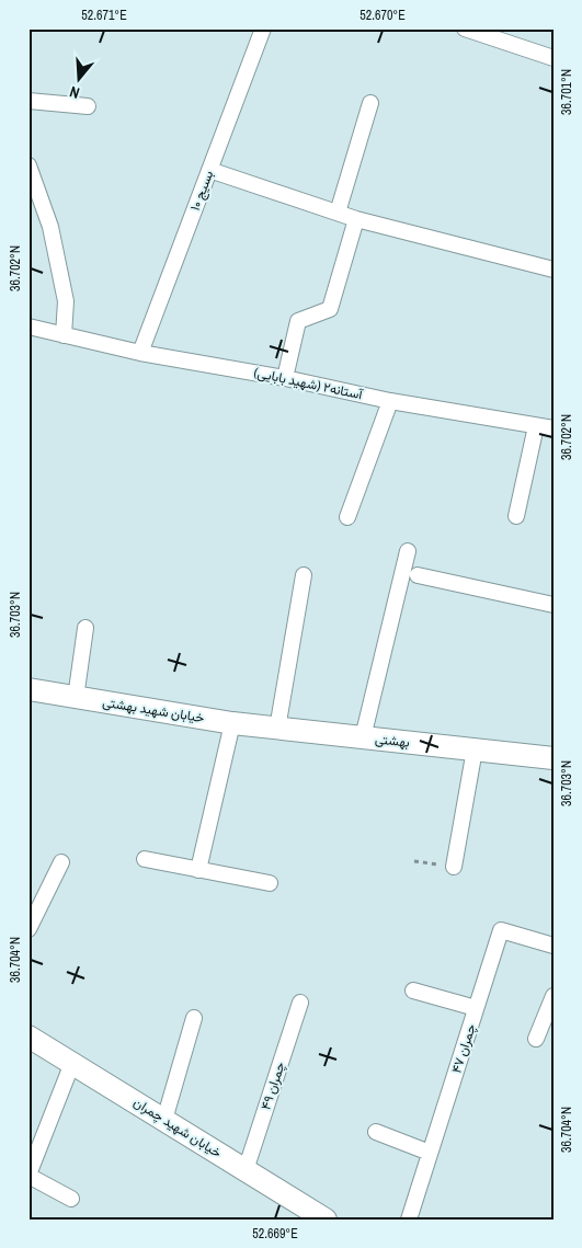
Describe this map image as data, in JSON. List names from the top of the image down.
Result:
{
  "streets": {
    "main road": ["خیابان شهید بهشتی", "بهشتی", "خیابان شهید چمران"],
    "street": [
      "بسیج ۱۰",
      "آستانه۲ (شهید بابایی)",
      "چمران ۴۷",
      "چمران ۴۹"
    ]
  },
  "crossings": [
    ["بسیج ۱۰", "آستانه۲ (شهید بابایی)"],
    ["خیابان شهید بهشتی", "بهشتی"],
    ["چمران ۴۹", "خیابان شهید چمران"]
  ],
  "north": "bottom",
  "coordinates": [
    "52.671°E",
    "52.670°E",
    "36.701°N",
    "36.702°N",
    "36.703°N",
    "36.704°N",
    "52.669°E"
  ]
}
